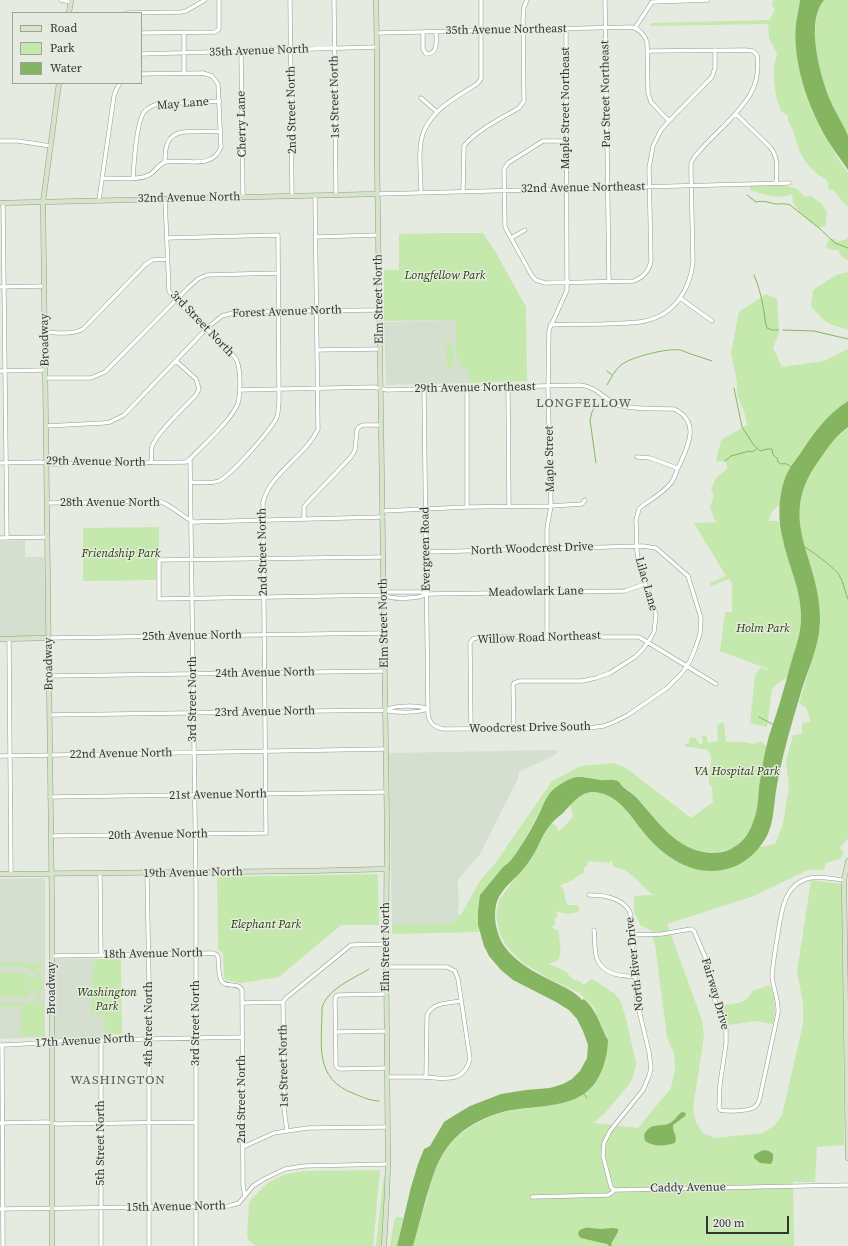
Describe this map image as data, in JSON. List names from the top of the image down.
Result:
{
  "streets": {
    "street": [
      "35th Avenue Northeast",
      "35th Avenue North",
      "Par Street Northeast",
      "1st Street North",
      "May Lane",
      "Maple Street Northeast",
      "2nd Street North",
      "Cherry Lane",
      "32nd Avenue Northeast",
      "32nd Avenue North",
      "Elm Street North",
      "Forest Avenue North",
      "3rd Street North",
      "Broadway",
      "29th Avenue Northeast",
      "Maple Street",
      "29th Avenue North",
      "28th Avenue North",
      "Evergreen Road",
      "North Woodcrest Drive",
      "Lilac Lane",
      "Meadowlark Lane",
      "25th Avenue North",
      "Willow Road Northeast",
      "24th Avenue North",
      "23rd Avenue North",
      "Woodcrest Drive South",
      "22nd Avenue North",
      "21st Avenue North",
      "20th Avenue North",
      "19th Avenue North",
      "18th Avenue North",
      "North River Drive",
      "Fairway Drive",
      "4th Street North",
      "17th Avenue North",
      "5th Street North",
      "Caddy Avenue",
      "15th Avenue North"
    ]
  },
  "crossings": [
    ["35th Avenue Northeast", "Par Street Northeast"],
    ["35th Avenue Northeast", "Maple Street Northeast"],
    ["35th Avenue Northeast", "Elm Street North"],
    ["35th Avenue North", "1st Street North"],
    ["35th Avenue North", "2nd Street North"],
    ["35th Avenue North", "Cherry Lane"],
    ["35th Avenue North", "Elm Street North"],
    ["Par Street Northeast", "32nd Avenue Northeast"],
    ["1st Street North", "32nd Avenue North"],
    ["Maple Street Northeast", "32nd Avenue Northeast"],
    ["Maple Street Northeast", "Maple Street"],
    ["2nd Street North", "32nd Avenue North"],
    ["2nd Street North", "Forest Avenue North"],
    ["2nd Street North", "Meadowlark Lane"],
    ["2nd Street North", "25th Avenue North"],
    ["2nd Street North", "24th Avenue North"],
    ["2nd Street North", "23rd Avenue North"],
    ["2nd Street North", "22nd Avenue North"],
    ["2nd Street North", "21st Avenue North"],
    ["2nd Street North", "20th Avenue North"],
    ["2nd Street North", "18th Avenue North"],
    ["2nd Street North", "17th Avenue North"],
    ["2nd Street North", "15th Avenue North"],
    ["Cherry Lane", "32nd Avenue North"],
    ["32nd Avenue Northeast", "32nd Avenue North"],
    ["32nd Avenue Northeast", "Elm Street North"],
    ["32nd Avenue North", "Elm Street North"],
    ["32nd Avenue North", "3rd Street North"],
    ["32nd Avenue North", "Broadway"],
    ["Elm Street North", "Forest Avenue North"],
    ["Elm Street North", "29th Avenue Northeast"],
    ["Elm Street North", "Meadowlark Lane"],
    ["Elm Street North", "25th Avenue North"],
    ["Elm Street North", "24th Avenue North"],
    ["Elm Street North", "23rd Avenue North"],
    ["Elm Street North", "22nd Avenue North"],
    ["Elm Street North", "21st Avenue North"],
    ["Elm Street North", "19th Avenue North"],
    ["Elm Street North", "15th Avenue North"],
    ["Forest Avenue North", "3rd Street North"],
    ["Forest Avenue North", "Broadway"],
    ["3rd Street North", "29th Avenue North"],
    ["3rd Street North", "28th Avenue North"],
    ["3rd Street North", "Meadowlark Lane"],
    ["3rd Street North", "25th Avenue North"],
    ["3rd Street North", "24th Avenue North"],
    ["3rd Street North", "23rd Avenue North"],
    ["3rd Street North", "22nd Avenue North"],
    ["3rd Street North", "21st Avenue North"],
    ["3rd Street North", "20th Avenue North"],
    ["3rd Street North", "19th Avenue North"],
    ["3rd Street North", "18th Avenue North"],
    ["3rd Street North", "17th Avenue North"],
    ["3rd Street North", "15th Avenue North"],
    ["Broadway", "29th Avenue North"],
    ["Broadway", "28th Avenue North"],
    ["Broadway", "25th Avenue North"],
    ["Broadway", "24th Avenue North"],
    ["Broadway", "23rd Avenue North"],
    ["Broadway", "22nd Avenue North"],
    ["Broadway", "21st Avenue North"],
    ["Broadway", "20th Avenue North"],
    ["Broadway", "19th Avenue North"],
    ["Broadway", "18th Avenue North"],
    ["Broadway", "17th Avenue North"],
    ["Broadway", "15th Avenue North"],
    ["29th Avenue Northeast", "Maple Street"],
    ["29th Avenue Northeast", "Evergreen Road"],
    ["29th Avenue Northeast", "Lilac Lane"],
    ["Maple Street", "North Woodcrest Drive"],
    ["Maple Street", "Meadowlark Lane"],
    ["Evergreen Road", "North Woodcrest Drive"],
    ["Evergreen Road", "Meadowlark Lane"],
    ["Evergreen Road", "Woodcrest Drive South"],
    ["North Woodcrest Drive", "Lilac Lane"],
    ["North Woodcrest Drive", "Willow Road Northeast"],
    ["North Woodcrest Drive", "Woodcrest Drive South"],
    ["Lilac Lane", "Meadowlark Lane"],
    ["Lilac Lane", "Willow Road Northeast"],
    ["Lilac Lane", "Woodcrest Drive South"],
    ["Willow Road Northeast", "Woodcrest Drive South"],
    ["19th Avenue North", "4th Street North"],
    ["18th Avenue North", "4th Street North"],
    ["North River Drive", "Fairway Drive"],
    ["North River Drive", "Caddy Avenue"],
    ["4th Street North", "17th Avenue North"],
    ["4th Street North", "15th Avenue North"],
    ["17th Avenue North", "5th Street North"],
    ["5th Street North", "15th Avenue North"]
  ],
  "districts": ["LONGFELLOW", "WASHINGTON"],
  "parks": [
    "Longfellow Park",
    "Friendship Park",
    "Holm Park",
    "VA Hospital Park",
    "Elephant Park",
    "Washington Park"
  ],
  "legend": ["Road", "Park", "Water"],
  "scale_bar": "200 m"
}
